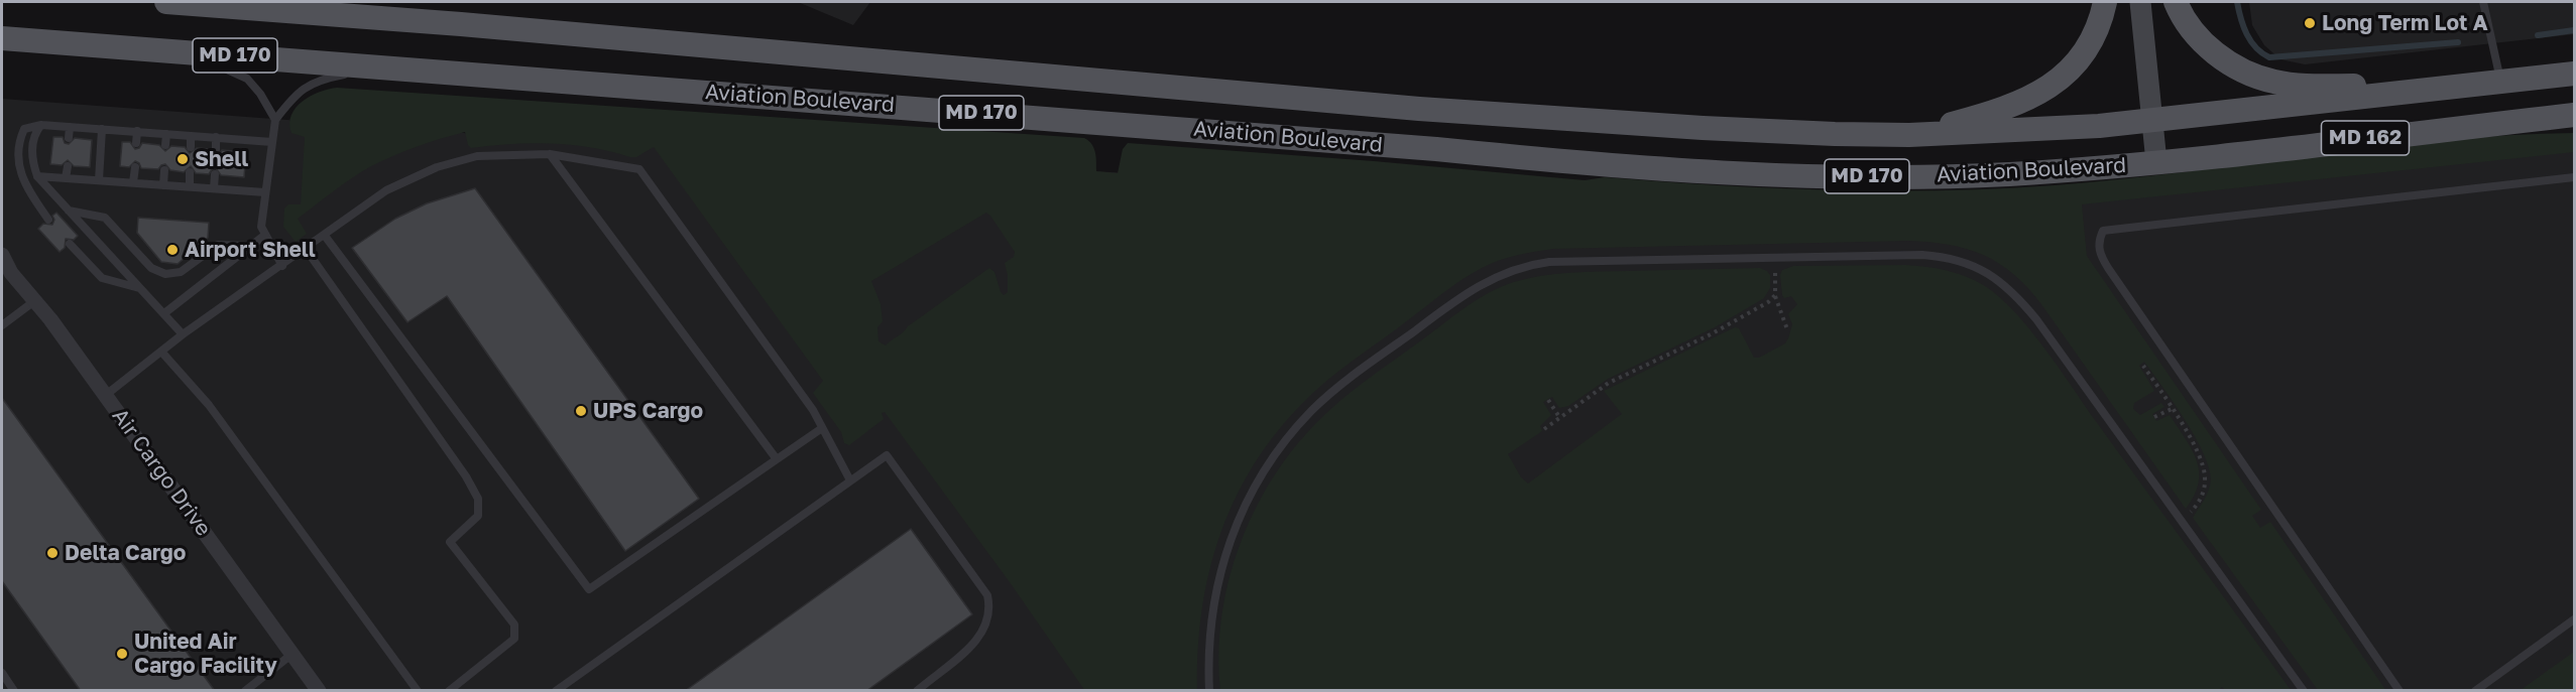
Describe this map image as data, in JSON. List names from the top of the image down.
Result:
{
  "streets": {
    "main road": ["MD 170", "Aviation Boulevard", "MD 162"],
    "street": ["Air Cargo Drive"]
  },
  "crossings": [
    ["MD 170", "Aviation Boulevard"]
  ],
  "places": [
    "Long Term Lot A",
    "Shell",
    "Airport Shell",
    "UPS Cargo",
    "Delta Cargo",
    "United Air Cargo Facility"
  ]
}
